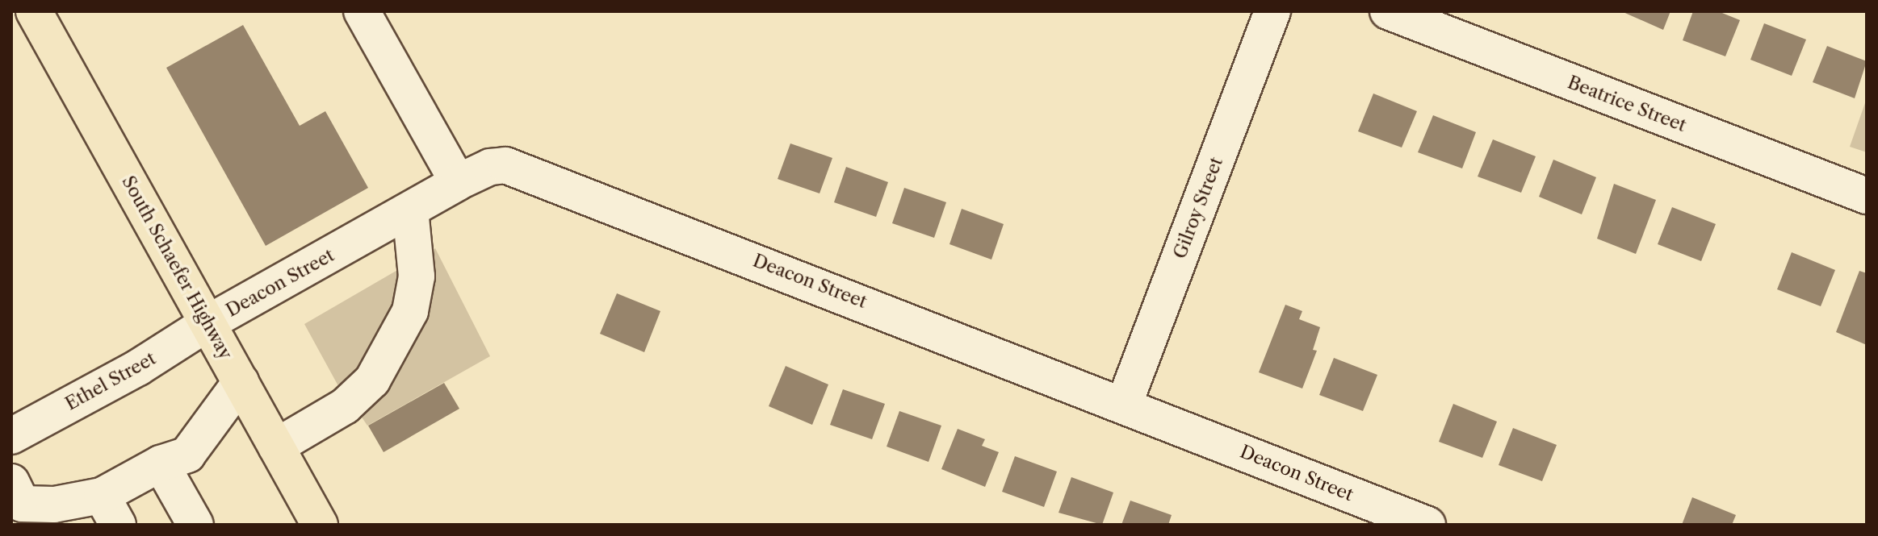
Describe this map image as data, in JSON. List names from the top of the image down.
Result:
{
  "streets": {
    "main road": ["South Schaefer Highway"],
    "street": [
      "Beatrice Street",
      "Gilroy Street",
      "Deacon Street",
      "Ethel Street"
    ]
  },
  "crossings": [
    ["Gilroy Street", "Deacon Street"],
    ["South Schaefer Highway", "Deacon Street"],
    ["South Schaefer Highway", "Ethel Street"],
    ["Deacon Street", "Ethel Street"]
  ]
}
